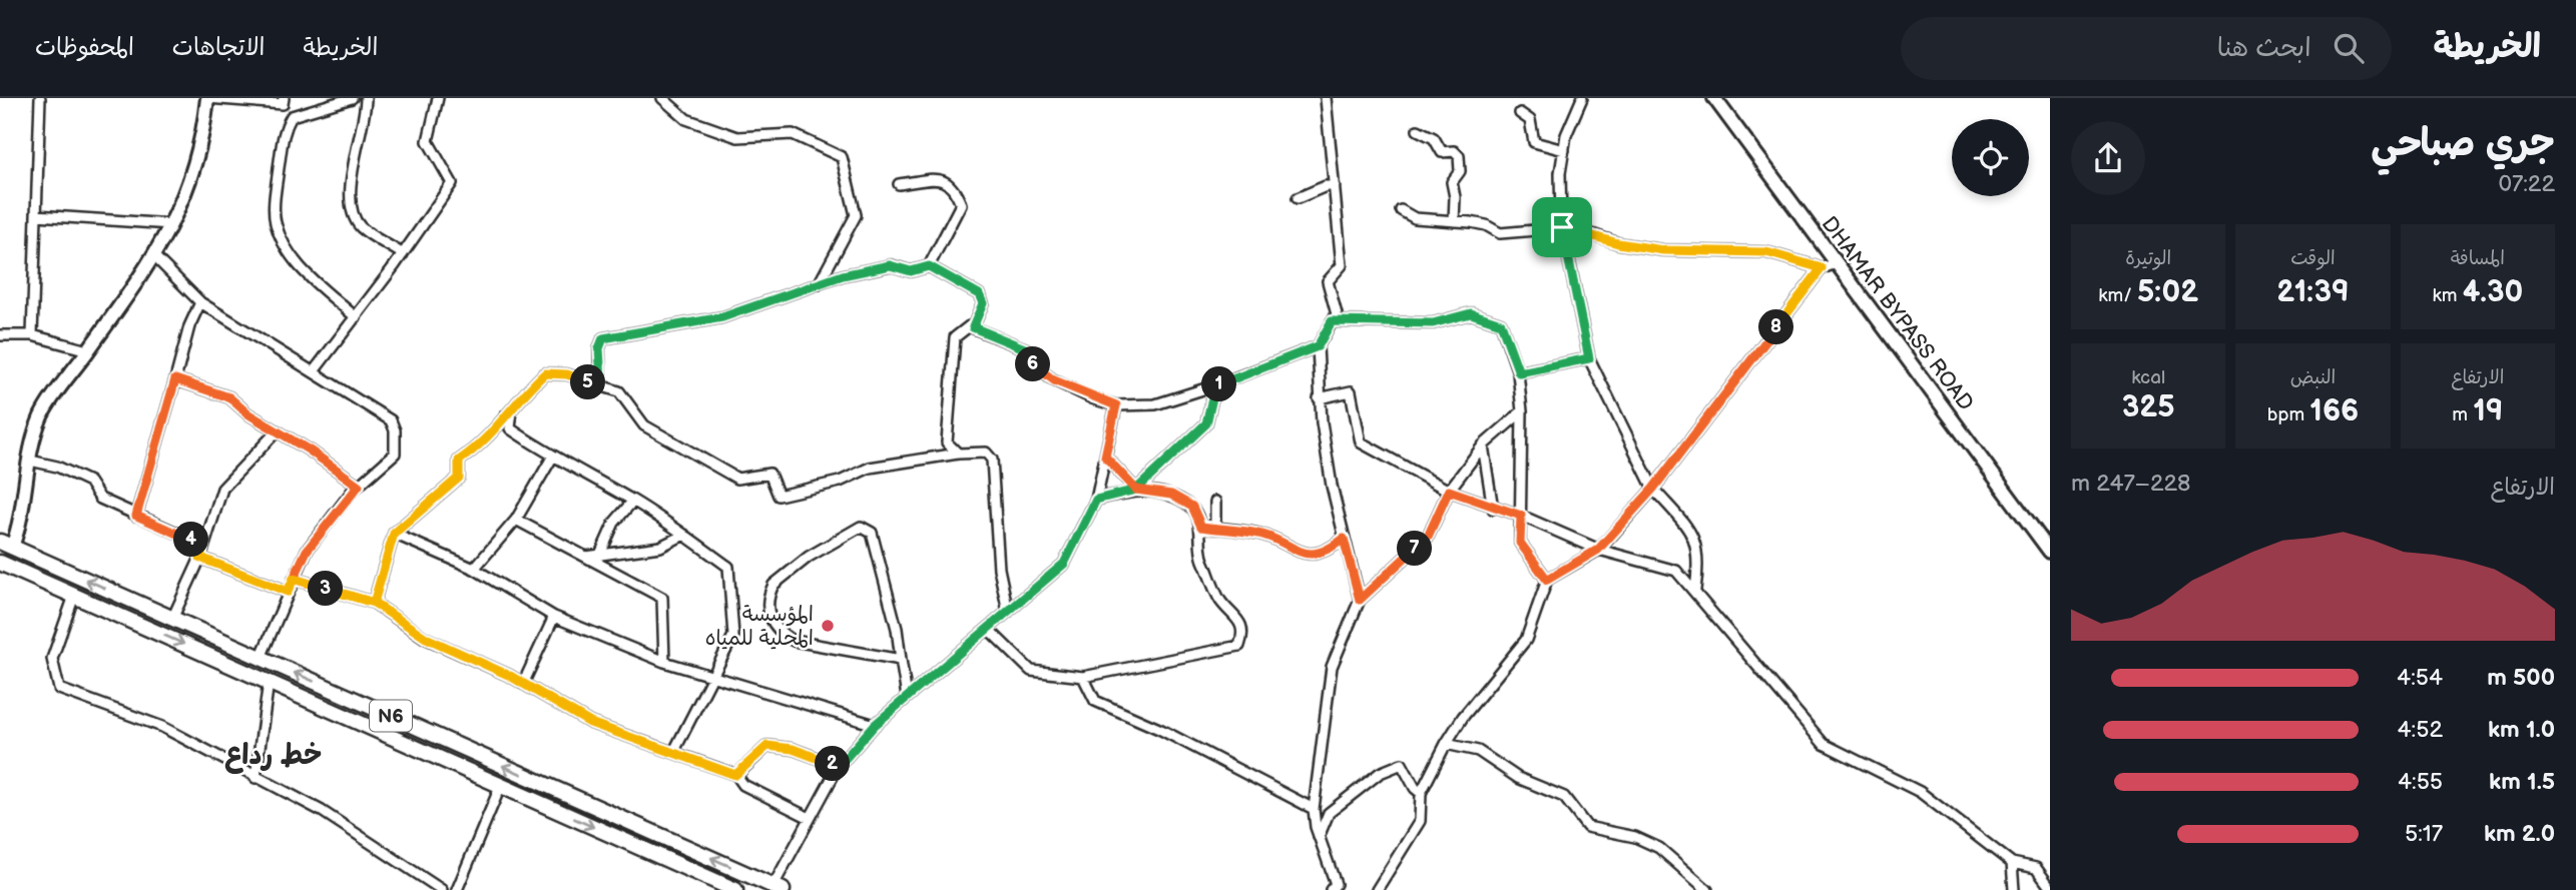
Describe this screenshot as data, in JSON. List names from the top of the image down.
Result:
{
  "streets": {
    "main road": ["DHAMAR BYPASS ROAD", "N6"]
  },
  "districts": ["خط رداع"],
  "places": ["المؤسسة المحلية للمياه"],
  "page": {
    "header": "الخريطة",
    "search": "ابحث هنا",
    "nav": ["الخريطة", "الاتجاهات", "المحفوظات"],
    "heading": ["جري صباحي", "07:22"],
    "stats": [
      ["المسافة", "4.30 km"],
      ["الوقت", "21:39"],
      ["الوتيرة", "5:02 /km"],
      ["الارتفاع", "19 m"],
      ["النبض", "166 bpm"],
      ["kcal", "325"]
    ],
    "pins": [
      "8",
      "6",
      "5",
      "1",
      "4",
      "7",
      "3",
      "2"
    ],
    "chart": ["الارتفاع", "228–247 m"],
    "list": [
      {
        "name": "500 m",
        "note": "4:54"
      },
      {
        "name": "1.0 km",
        "note": "4:52"
      },
      {
        "name": "1.5 km",
        "note": "4:55"
      },
      {
        "name": "2.0 km",
        "note": "5:17"
      }
    ]
  }
}
